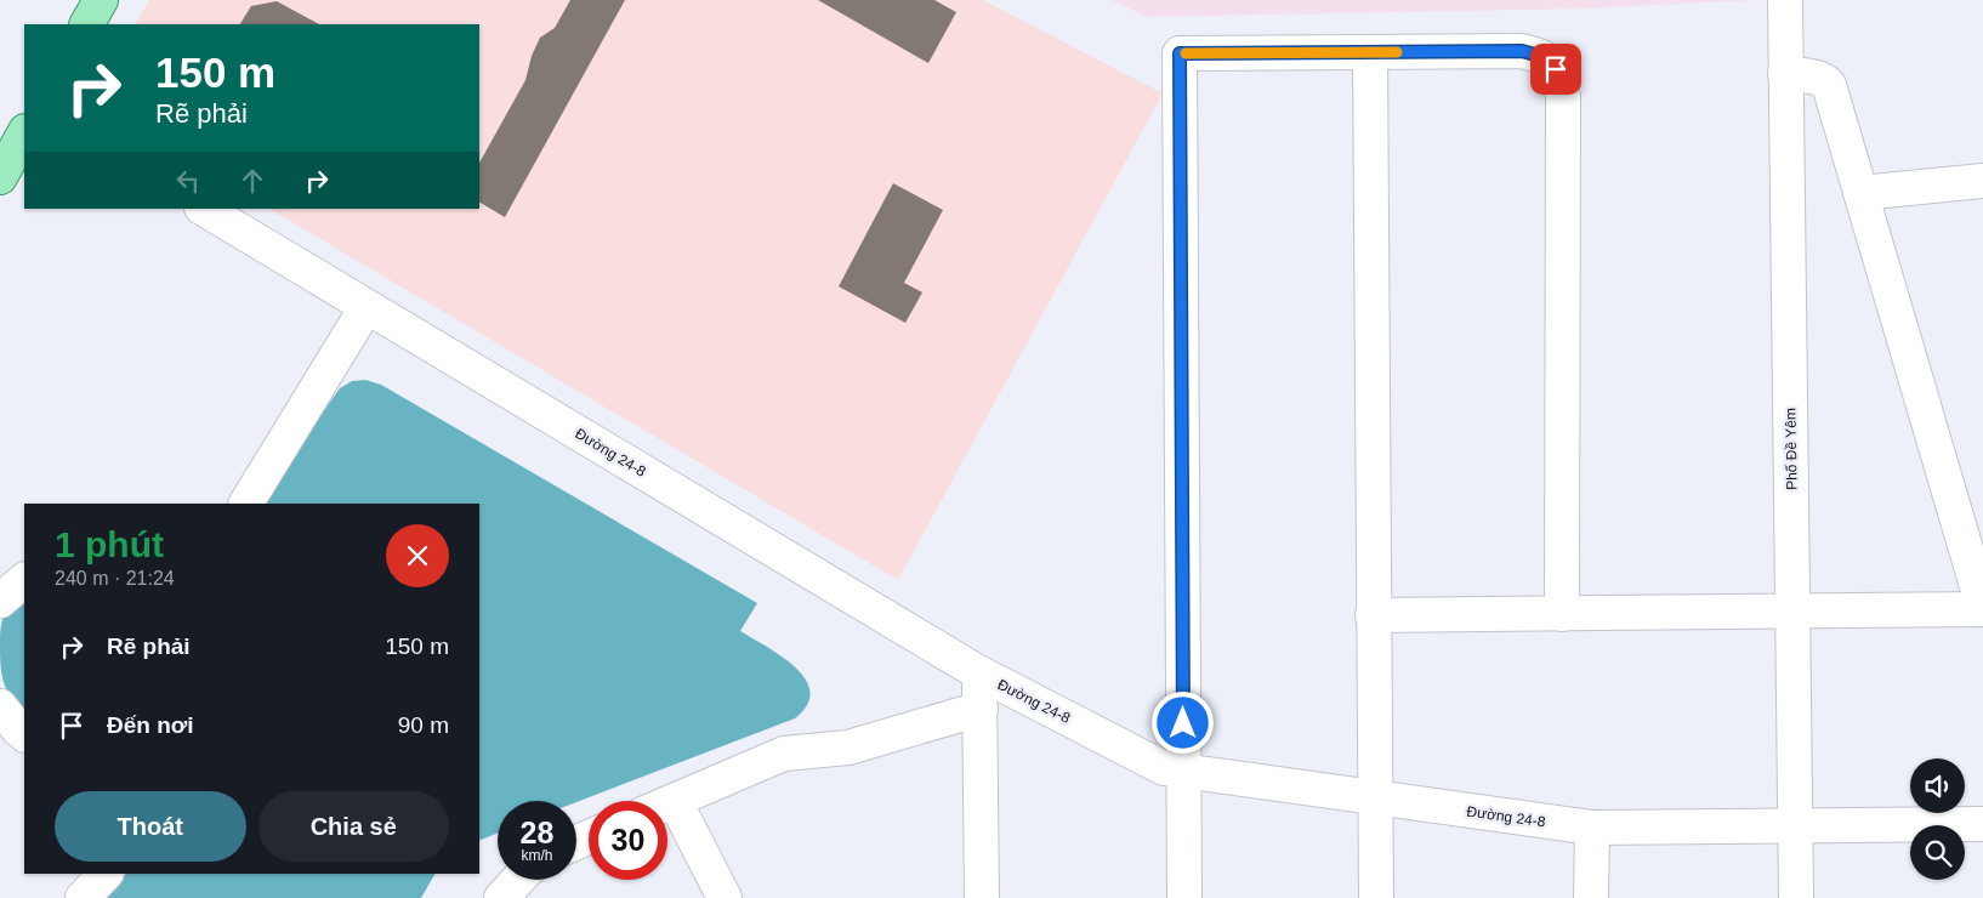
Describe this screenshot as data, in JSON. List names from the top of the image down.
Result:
{
  "streets": {
    "street": ["Phố Đề Yêm", "Đường 24-8"]
  },
  "crossings": [
    ["Phố Đề Yêm", "Đường 24-8"]
  ],
  "page": {
    "turn": ["150 m", "Rẽ phải"],
    "heading": ["1 phút", "240 m · 21:24"],
    "list": [
      {
        "name": "Rẽ phải",
        "value": "150 m"
      },
      {
        "name": "Đến nơi",
        "value": "90 m"
      }
    ],
    "buttons": ["Thoát", "Chia sẻ"],
    "speed": "28 km/h",
    "limit": "30"
  }
}
